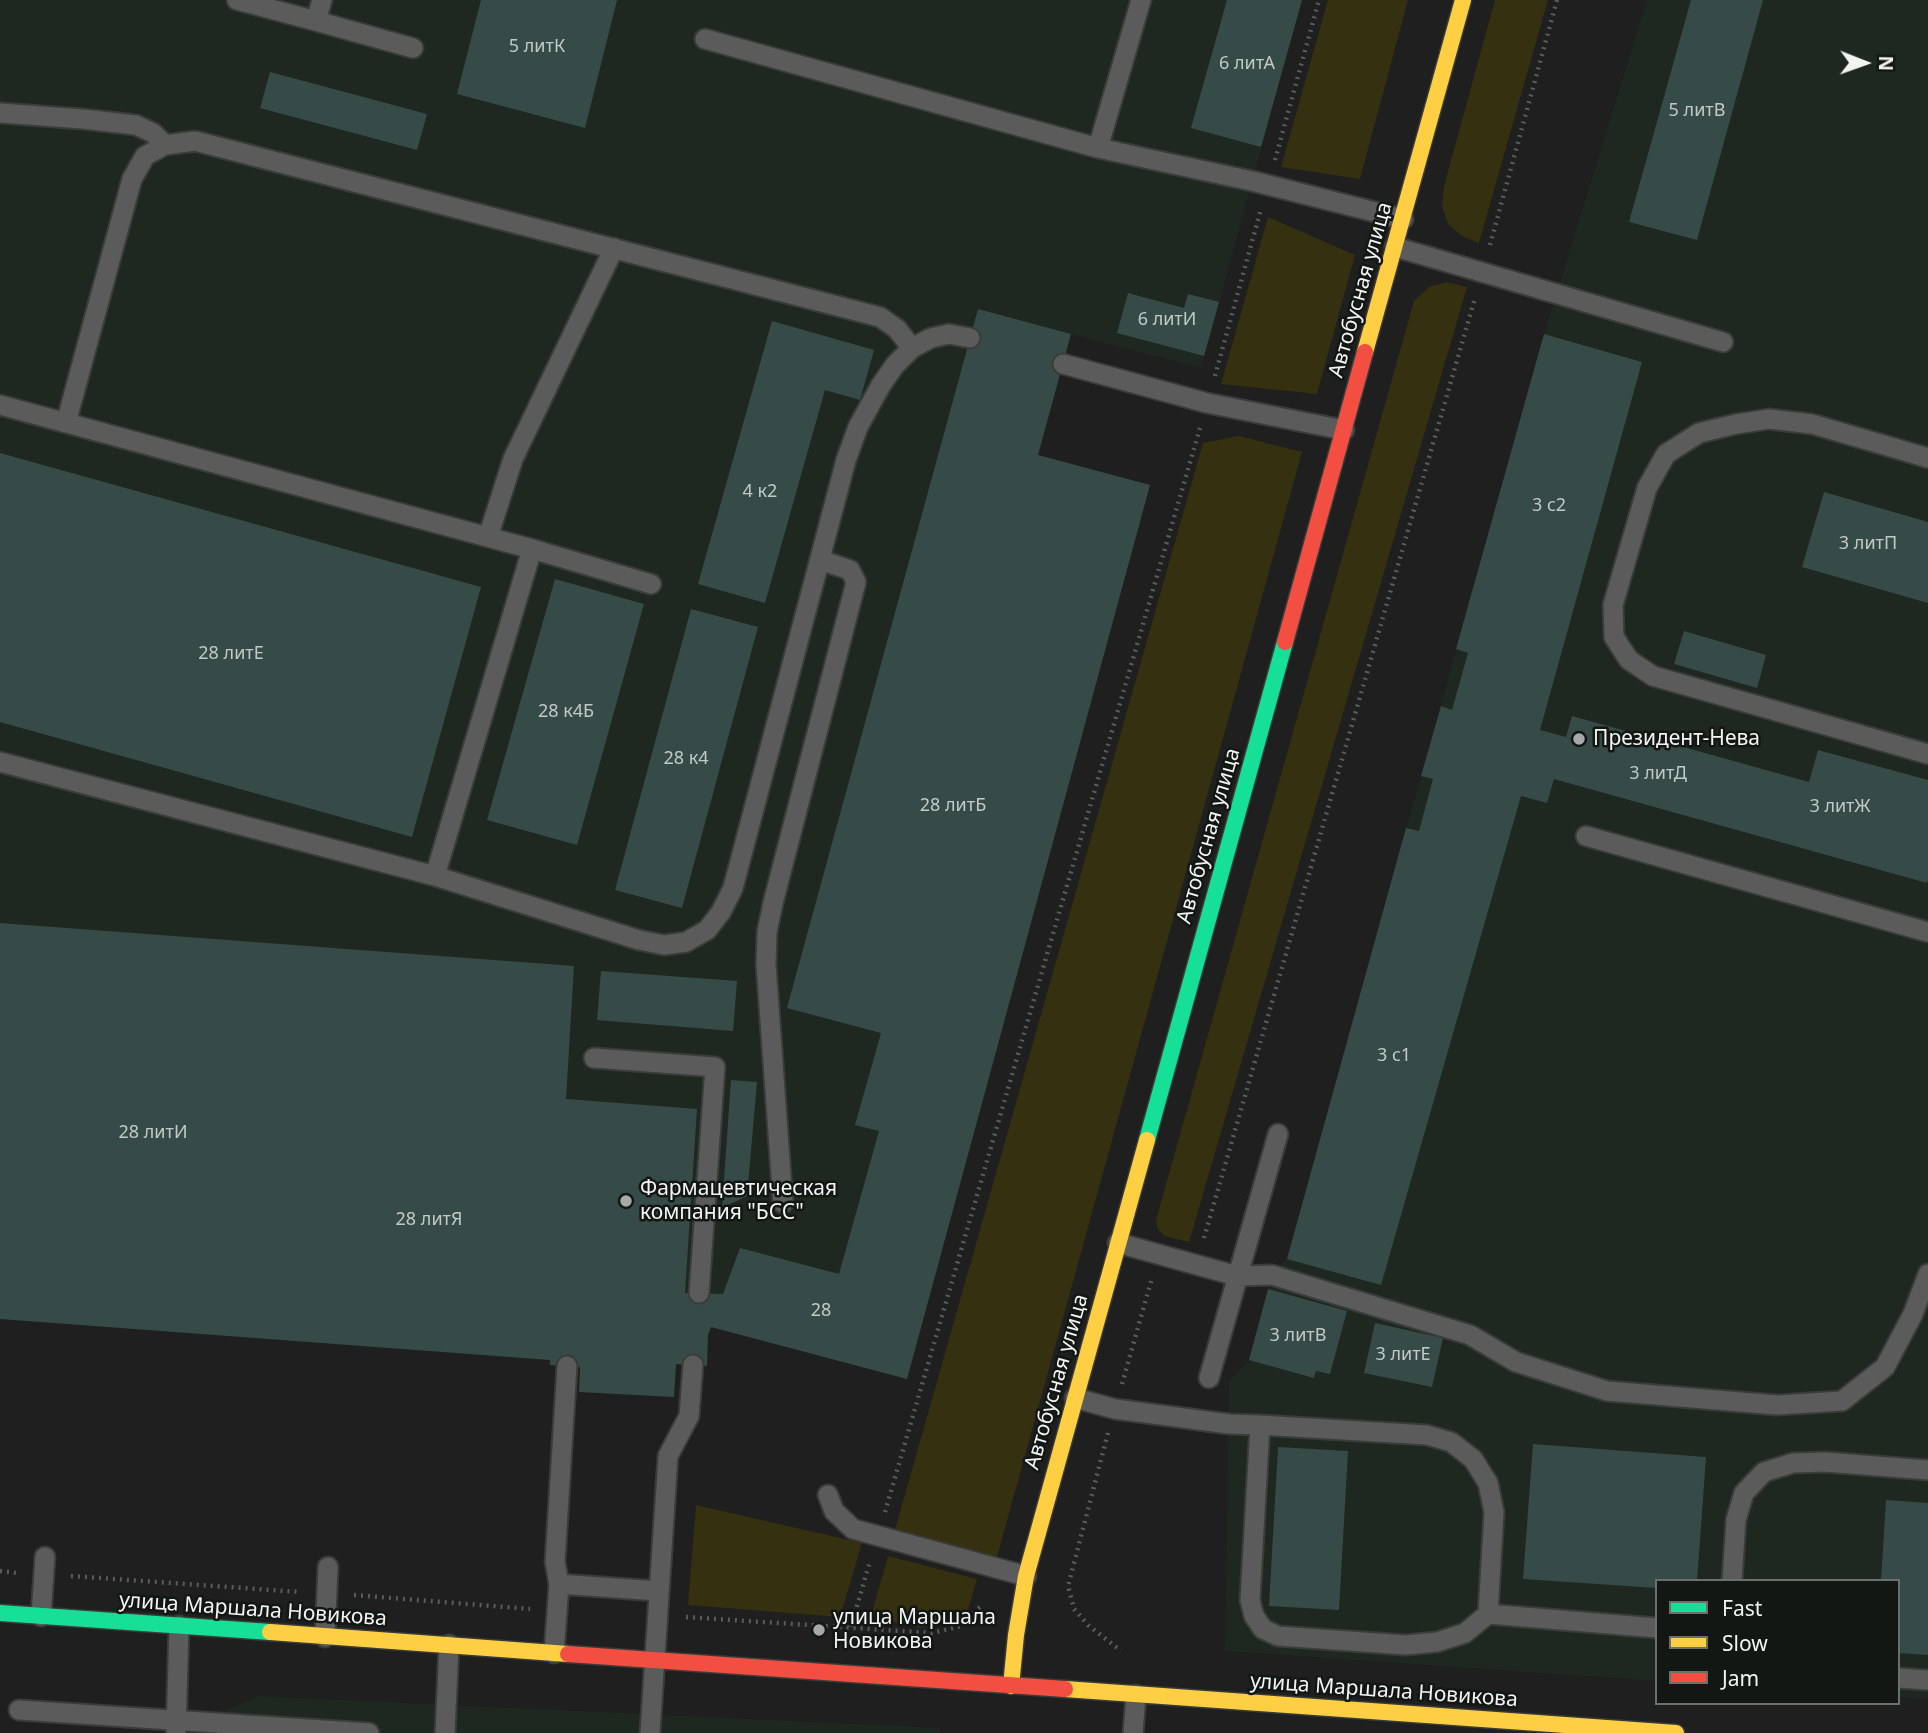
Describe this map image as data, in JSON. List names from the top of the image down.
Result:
{
  "streets": {
    "street": ["Автобусная улица", "улица Маршала Новикова"]
  },
  "crossings": [
    ["Автобусная улица", "улица Маршала Новикова"]
  ],
  "places": ["Президент-Нева", "Фармацевтическая компания \"БСС\"", "улица Маршала Новикова"],
  "house_numbers": [
    "5 литК",
    "6 литА",
    "5 литВ",
    "6 литИ",
    "4 к2",
    "3 с2",
    "3 литП",
    "28 литЕ",
    "28 к4Б",
    "28 к4",
    "3 литД",
    "28 литБ",
    "3 литЖ",
    "3 с1",
    "28 литИ",
    "28 литЯ",
    "28",
    "3 литВ",
    "3 литЕ"
  ],
  "legend": ["Fast", "Slow", "Jam"],
  "north": "right"
}
